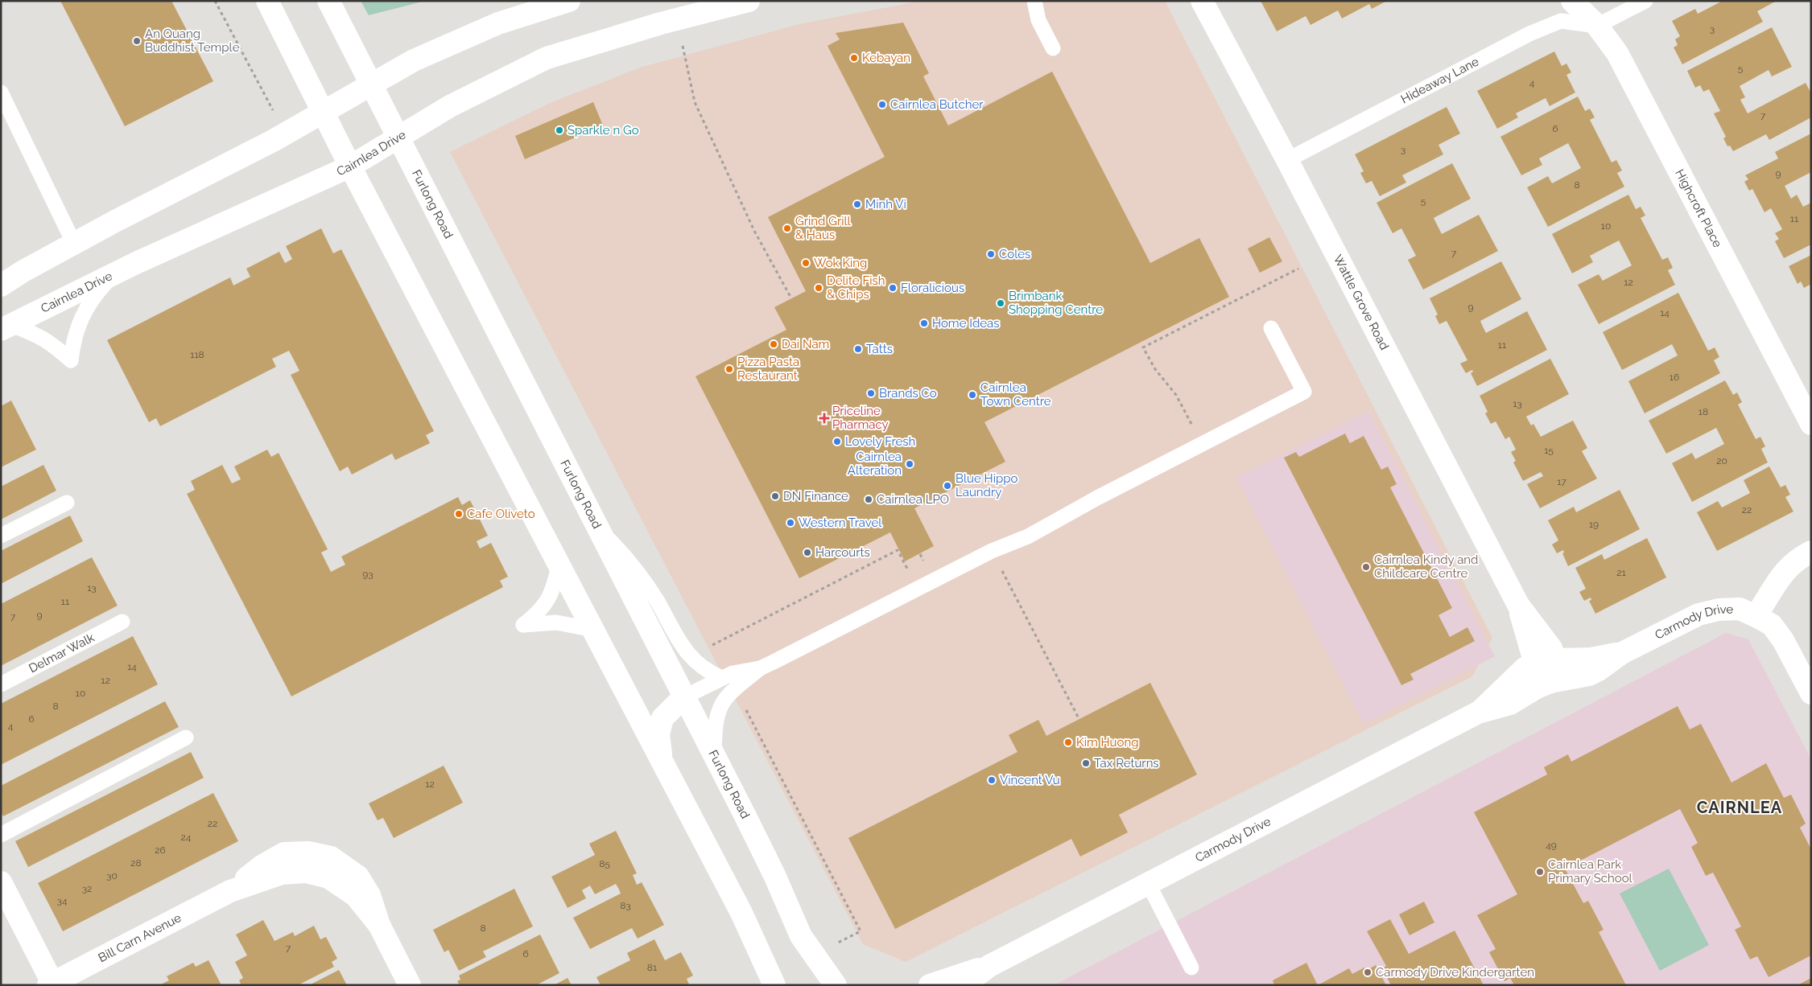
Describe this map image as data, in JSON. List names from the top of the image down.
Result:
{
  "streets": {
    "street": [
      "Cairnlea Drive",
      "Furlong Road",
      "Highcroft Place",
      "Wattle Grove Road",
      "Carmody Drive",
      "Bill Carn Avenue"
    ],
    "lane": ["Hideaway Lane", "Delmar Walk"]
  },
  "crossings": [
    ["Hideaway Lane", "Highcroft Place"],
    ["Hideaway Lane", "Wattle Grove Road"],
    ["Cairnlea Drive", "Furlong Road"],
    ["Wattle Grove Road", "Carmody Drive"]
  ],
  "districts": ["CAIRNLEA"],
  "places": {
    "other": [
      "An Quang Buddhist Temple",
      "Kebayan",
      "Cairnlea Butcher",
      "Sparkle n Go",
      "Minh Vi",
      "Grind Grill & Haus",
      "Coles",
      "Wok King",
      "Delite Fish & Chips",
      "Floralicious",
      "Brimbank Shopping Centre",
      "Home Ideas",
      "Dai Nam",
      "Tatts",
      "Pizza Pasta Restaurant",
      "Brands Co",
      "Cairnlea Town Centre",
      "Lovely Fresh",
      "Cairnlea Alteration",
      "Blue Hippo Laundry",
      "DN Finance",
      "Cairnlea LPO",
      "Cafe Oliveto",
      "Western Travel",
      "Harcourts",
      "Cairnlea Kindy and Childcare Centre",
      "Kim Huong",
      "Tax Returns",
      "Vincent Vu",
      "Cairnlea Park Primary School",
      "Carmody Drive Kindergarten"
    ],
    "health": ["Priceline Pharmacy"]
  },
  "house_numbers": [
    "3",
    "5",
    "4",
    "7",
    "6",
    "3",
    "9",
    "8",
    "5",
    "11",
    "10",
    "7",
    "12",
    "9",
    "14",
    "11",
    "118",
    "16",
    "13",
    "18",
    "15",
    "20",
    "17",
    "22",
    "19",
    "21",
    "93",
    "13",
    "11",
    "9",
    "7",
    "14",
    "12",
    "10",
    "8",
    "6",
    "4",
    "12",
    "22",
    "24",
    "49",
    "26",
    "28",
    "85",
    "30",
    "32",
    "34",
    "83",
    "8",
    "7",
    "6",
    "81"
  ]
}
